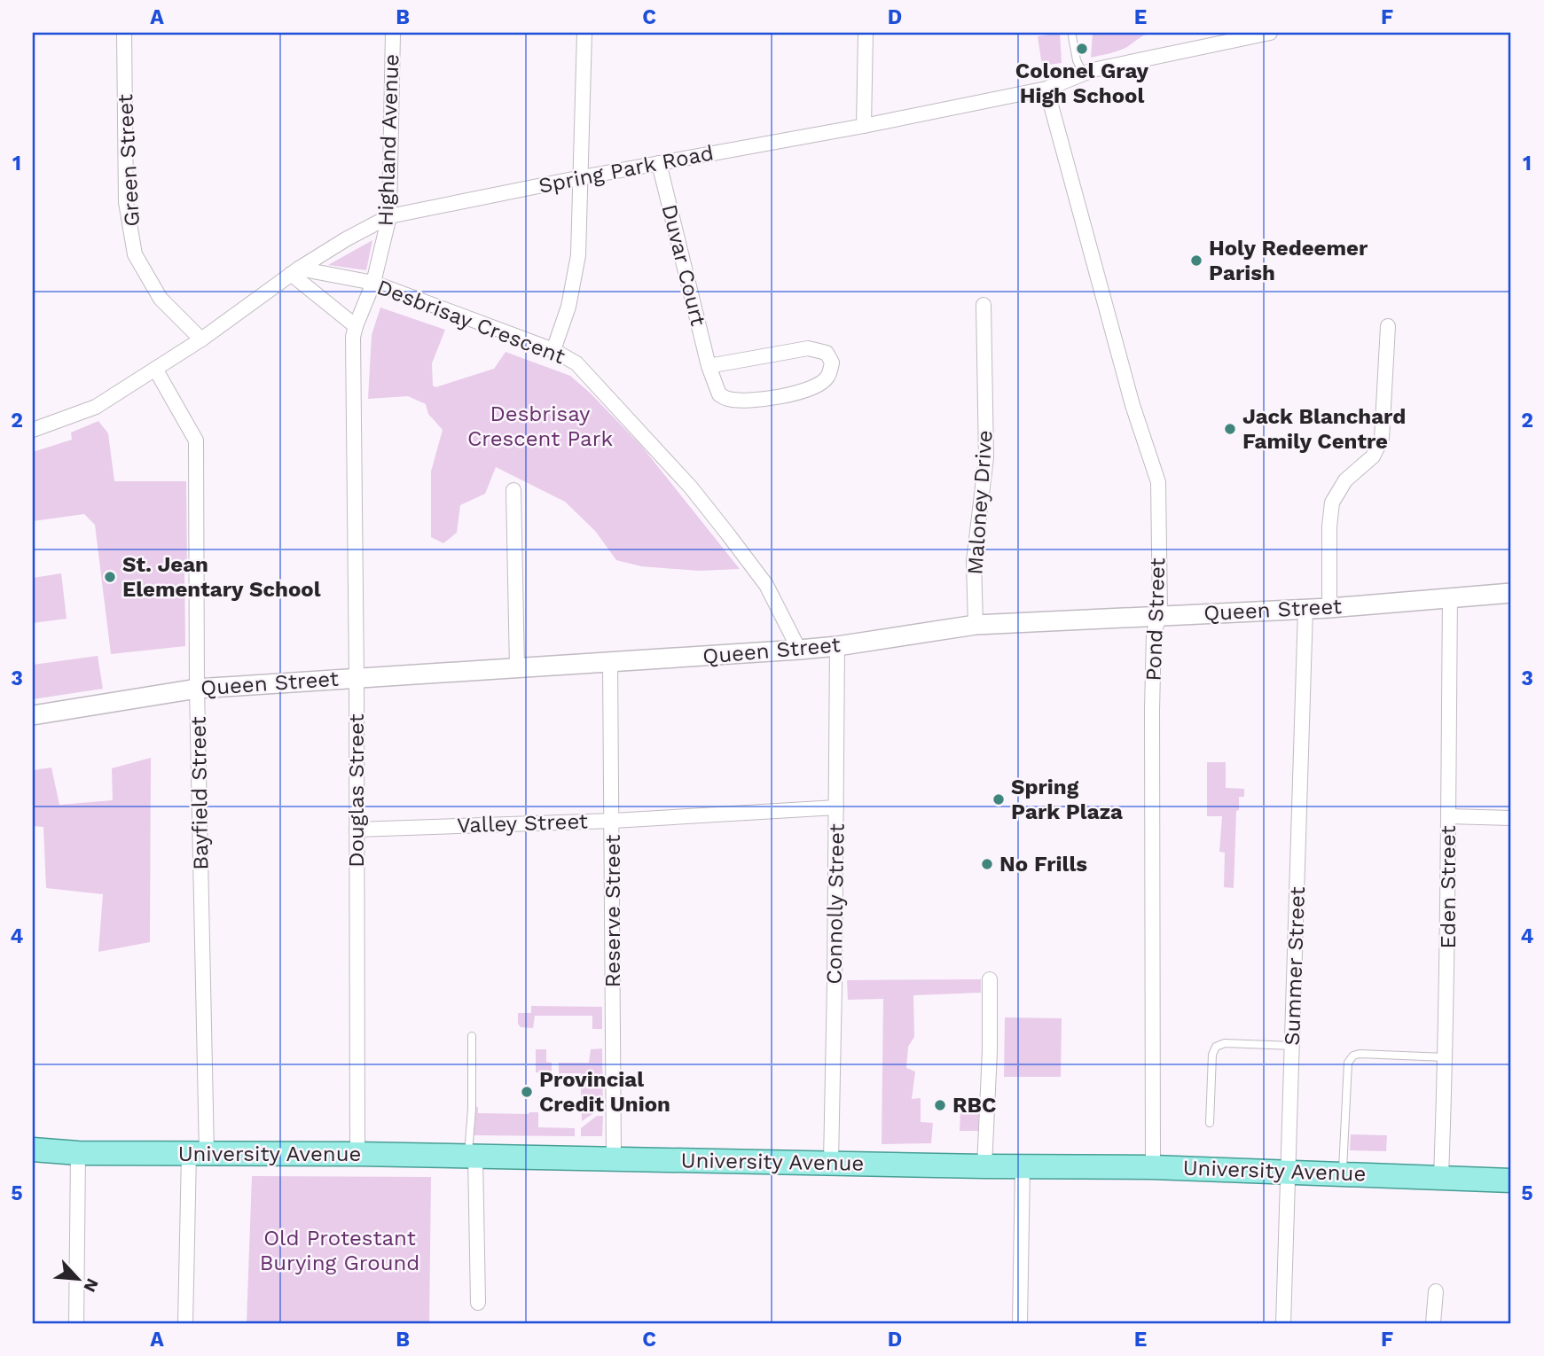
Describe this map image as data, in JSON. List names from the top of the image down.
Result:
{
  "streets": {
    "main road": ["University Avenue"],
    "street": [
      "Highland Avenue",
      "Green Street",
      "Spring Park Road",
      "Duvar Court",
      "Desbrisay Crescent",
      "Maloney Drive",
      "Queen Street",
      "Pond Street",
      "Douglas Street",
      "Bayfield Street",
      "Valley Street",
      "Eden Street",
      "Connolly Street",
      "Reserve Street",
      "Summer Street"
    ]
  },
  "crossings": [
    ["Highland Avenue", "Spring Park Road"],
    ["Highland Avenue", "Desbrisay Crescent"],
    ["Highland Avenue", "Douglas Street"],
    ["Green Street", "Spring Park Road"],
    ["Spring Park Road", "Duvar Court"],
    ["Spring Park Road", "Desbrisay Crescent"],
    ["Spring Park Road", "Pond Street"],
    ["Spring Park Road", "Bayfield Street"],
    ["Desbrisay Crescent", "Queen Street"],
    ["Desbrisay Crescent", "Douglas Street"],
    ["Maloney Drive", "Queen Street"],
    ["Queen Street", "Pond Street"],
    ["Queen Street", "Douglas Street"],
    ["Queen Street", "Bayfield Street"],
    ["Queen Street", "Eden Street"],
    ["Queen Street", "Connolly Street"],
    ["Queen Street", "Reserve Street"],
    ["Queen Street", "Summer Street"],
    ["Pond Street", "University Avenue"],
    ["Douglas Street", "Valley Street"],
    ["Douglas Street", "University Avenue"],
    ["Bayfield Street", "University Avenue"],
    ["Valley Street", "Connolly Street"],
    ["Valley Street", "Reserve Street"],
    ["Eden Street", "University Avenue"],
    ["Connolly Street", "University Avenue"],
    ["Reserve Street", "University Avenue"],
    ["Summer Street", "University Avenue"]
  ],
  "parks": ["Desbrisay Crescent Park", "Old Protestant Burying Ground"],
  "places": [
    "Colonel Gray High School",
    "Holy Redeemer Parish",
    "Jack Blanchard Family Centre",
    "St. Jean Elementary School",
    "Spring Park Plaza",
    "No Frills",
    "Provincial Credit Union",
    "RBC"
  ],
  "north": "bottom right",
  "grid": {
    "columns": [
      "A",
      "B",
      "C",
      "D",
      "E",
      "F"
    ],
    "rows": [
      "1",
      "2",
      "3",
      "4",
      "5"
    ]
  }
}
